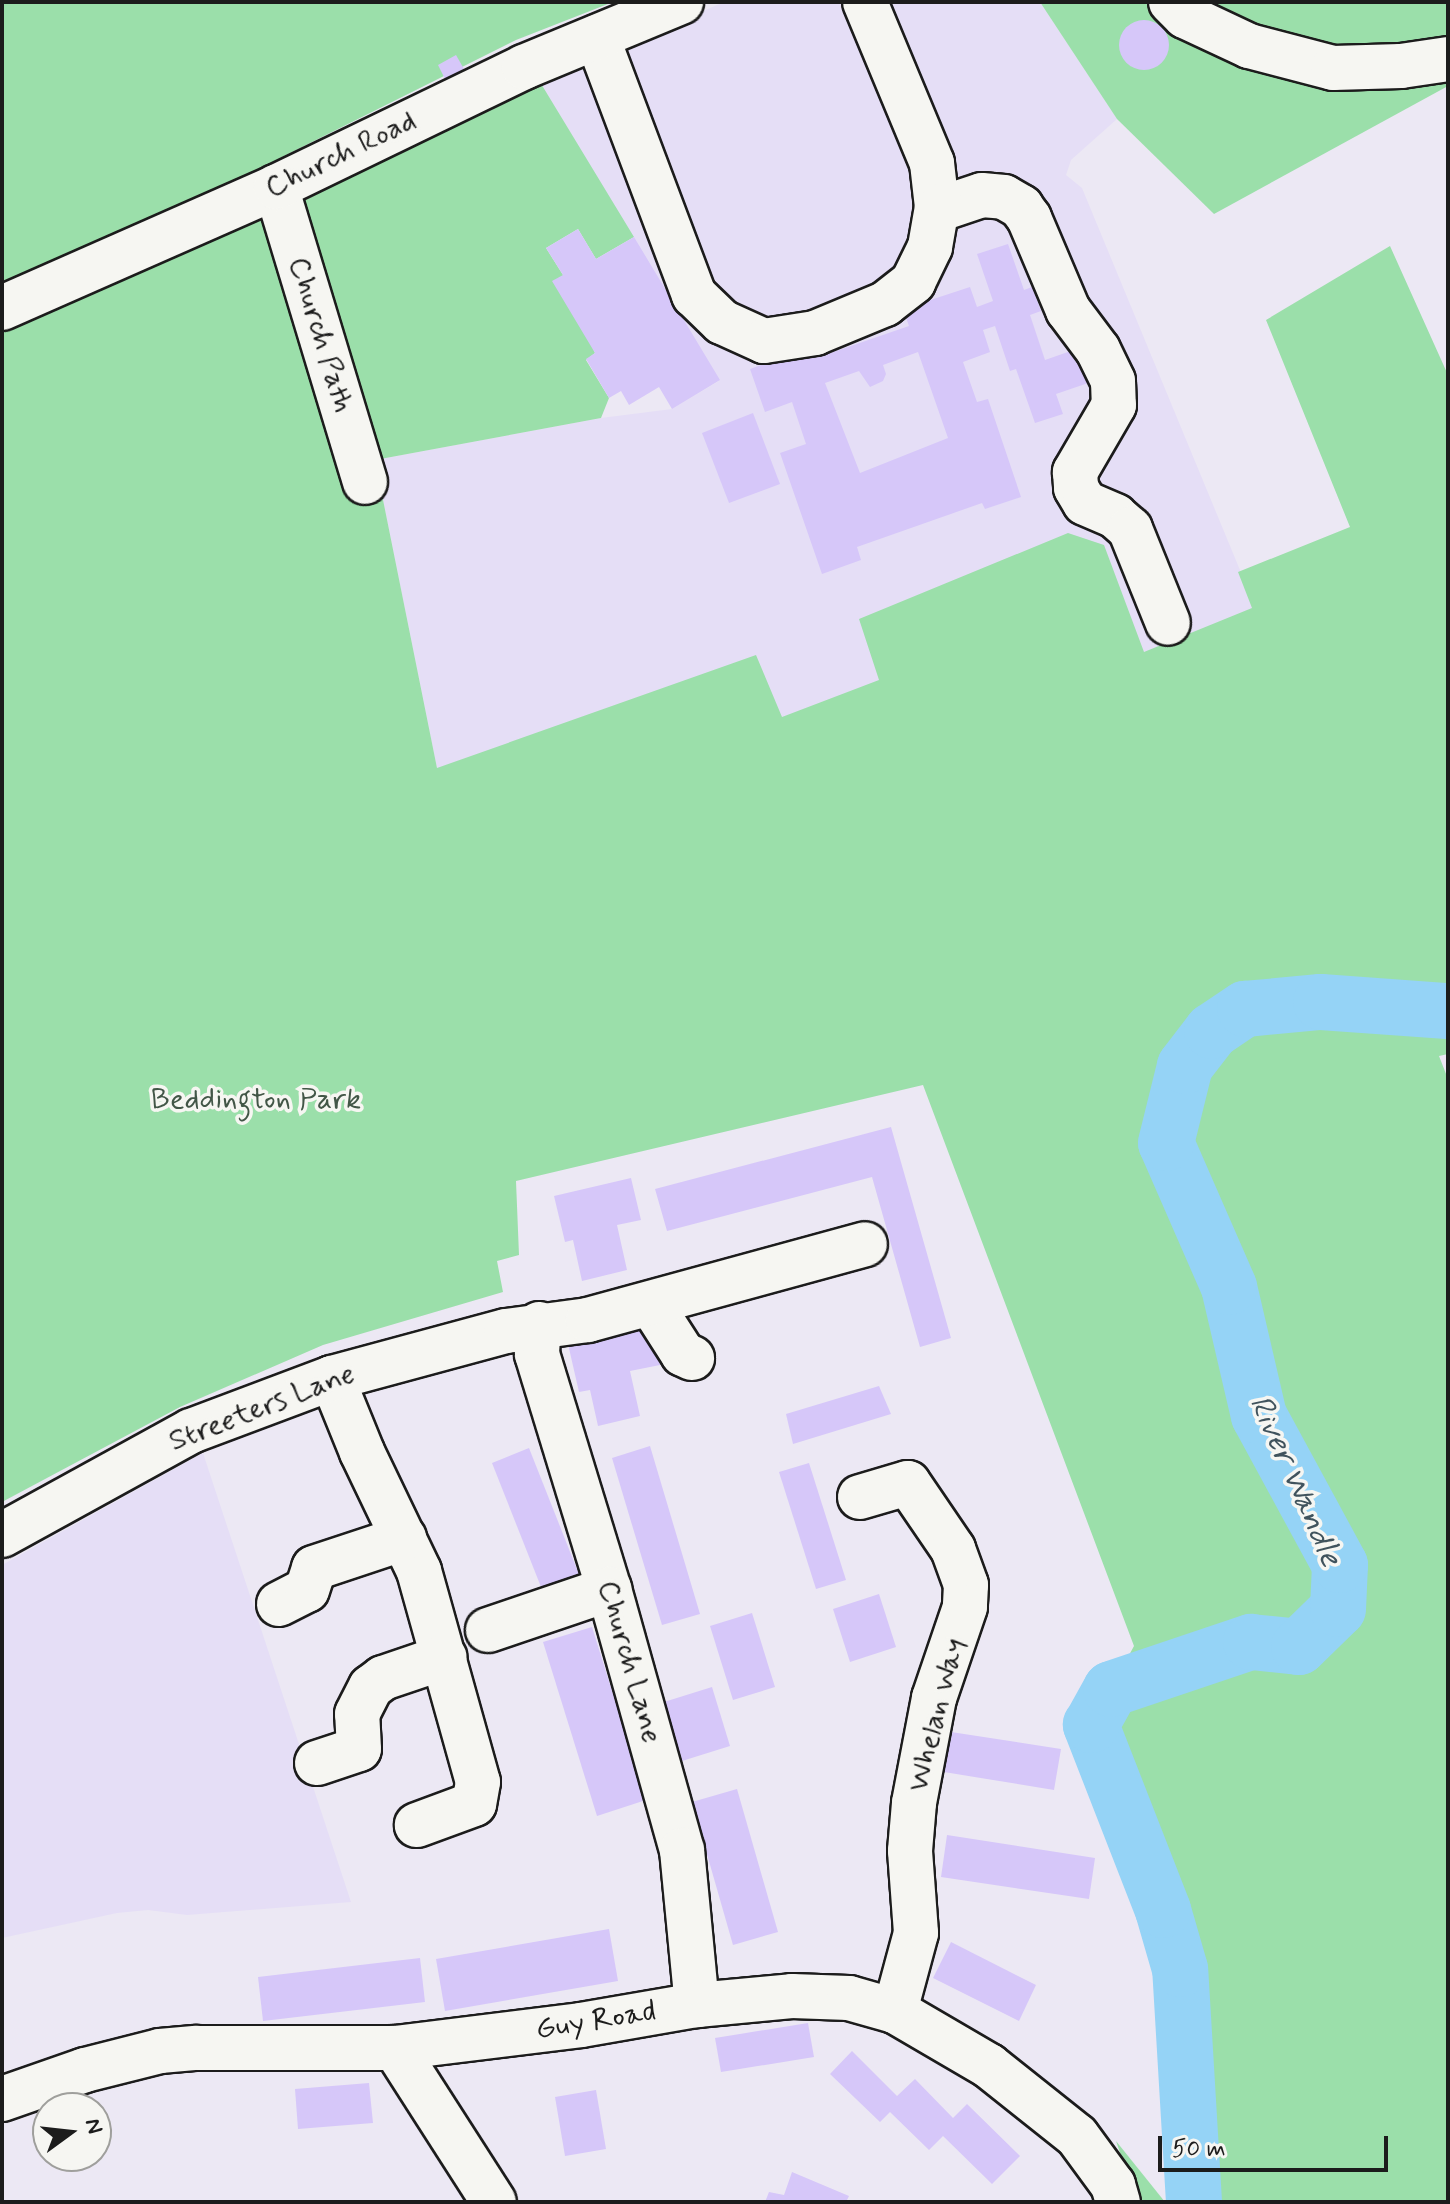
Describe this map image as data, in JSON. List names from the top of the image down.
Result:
{
  "streets": {
    "street": [
      "Church Road",
      "Church Path",
      "Streeters Lane",
      "Church Lane",
      "Whelan Way",
      "Guy Road"
    ]
  },
  "crossings": [
    ["Church Road", "Church Path"],
    ["Streeters Lane", "Church Lane"],
    ["Church Lane", "Guy Road"],
    ["Whelan Way", "Guy Road"]
  ],
  "water": ["River Wandle"],
  "parks": ["Beddington Park"],
  "scale_bar": "50 m",
  "north": "right"
}
